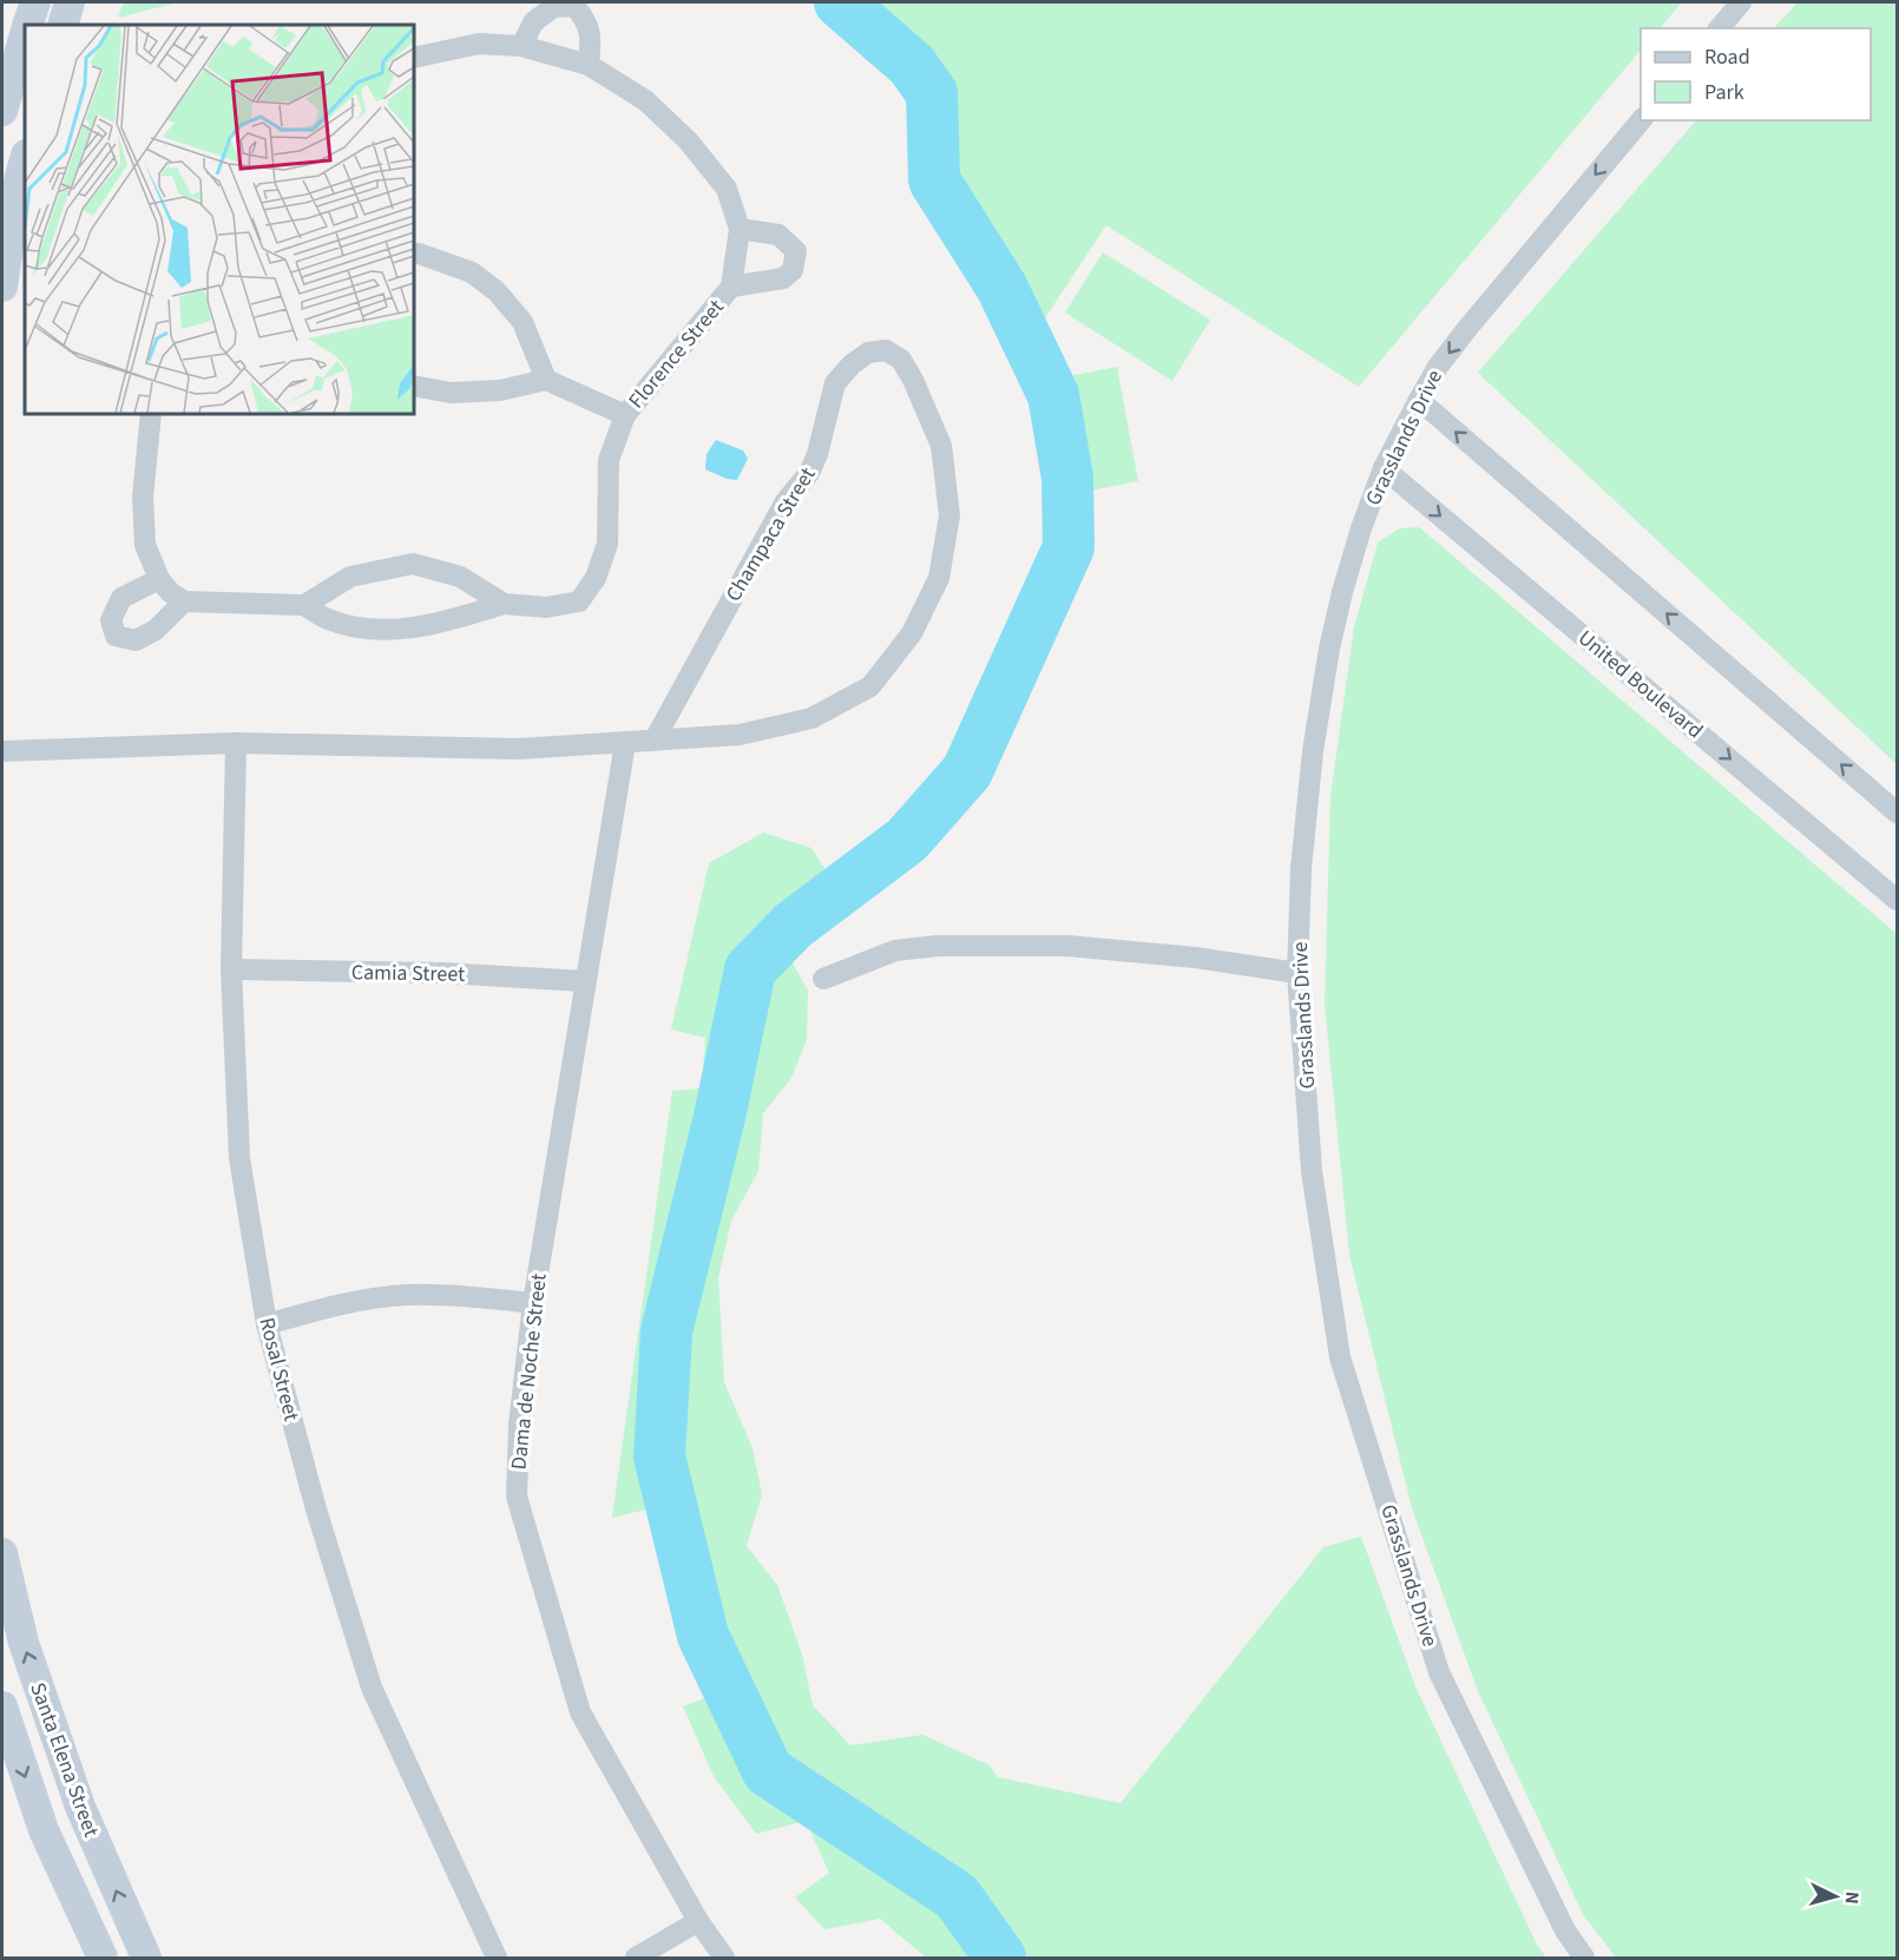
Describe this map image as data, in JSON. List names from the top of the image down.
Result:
{
  "streets": {
    "street": [
      "Florence Street",
      "Grasslands Drive",
      "Champaca Street",
      "United Boulevard",
      "Camia Street",
      "Rosal Street",
      "Dama de Noche Street",
      "Santa Elena Street"
    ]
  },
  "crossings": [
    ["Grasslands Drive", "United Boulevard"],
    ["Champaca Street", "Rosal Street"],
    ["Champaca Street", "Dama de Noche Street"],
    ["Camia Street", "Rosal Street"],
    ["Camia Street", "Dama de Noche Street"]
  ],
  "legend": ["Road", "Park"],
  "north": "right"
}
